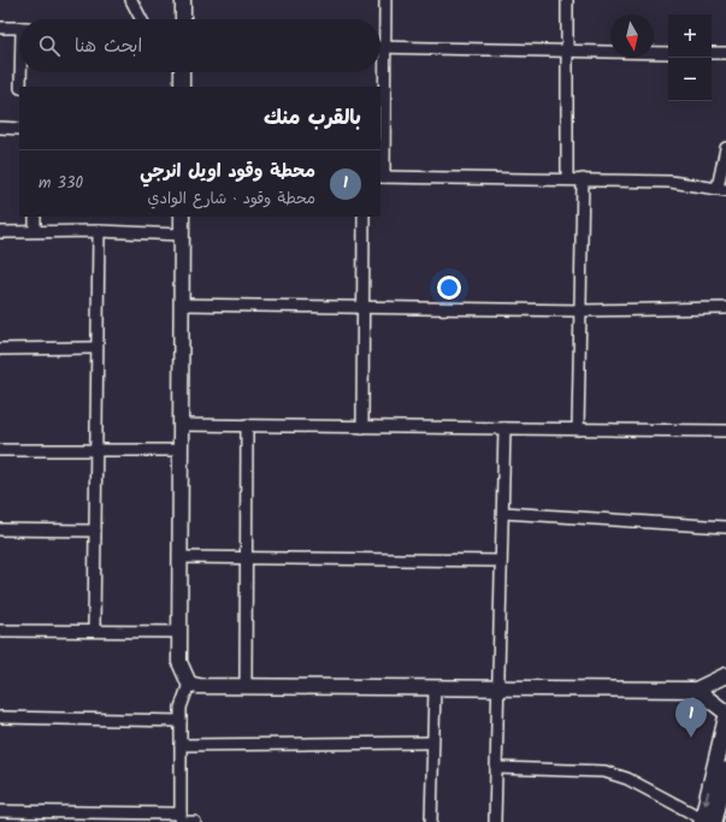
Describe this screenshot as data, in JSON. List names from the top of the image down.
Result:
{
  "north": "bottom",
  "page": {
    "map_buttons": ["+", "−"],
    "search": "ابحث هنا",
    "heading": "بالقرب منك",
    "list": [
      {
        "mark": "1",
        "name": "محطة وقود اويل انرجي",
        "note": "محطة وقود · شارع الوادي",
        "value": "330 m"
      }
    ],
    "pins": "1"
  }
}
